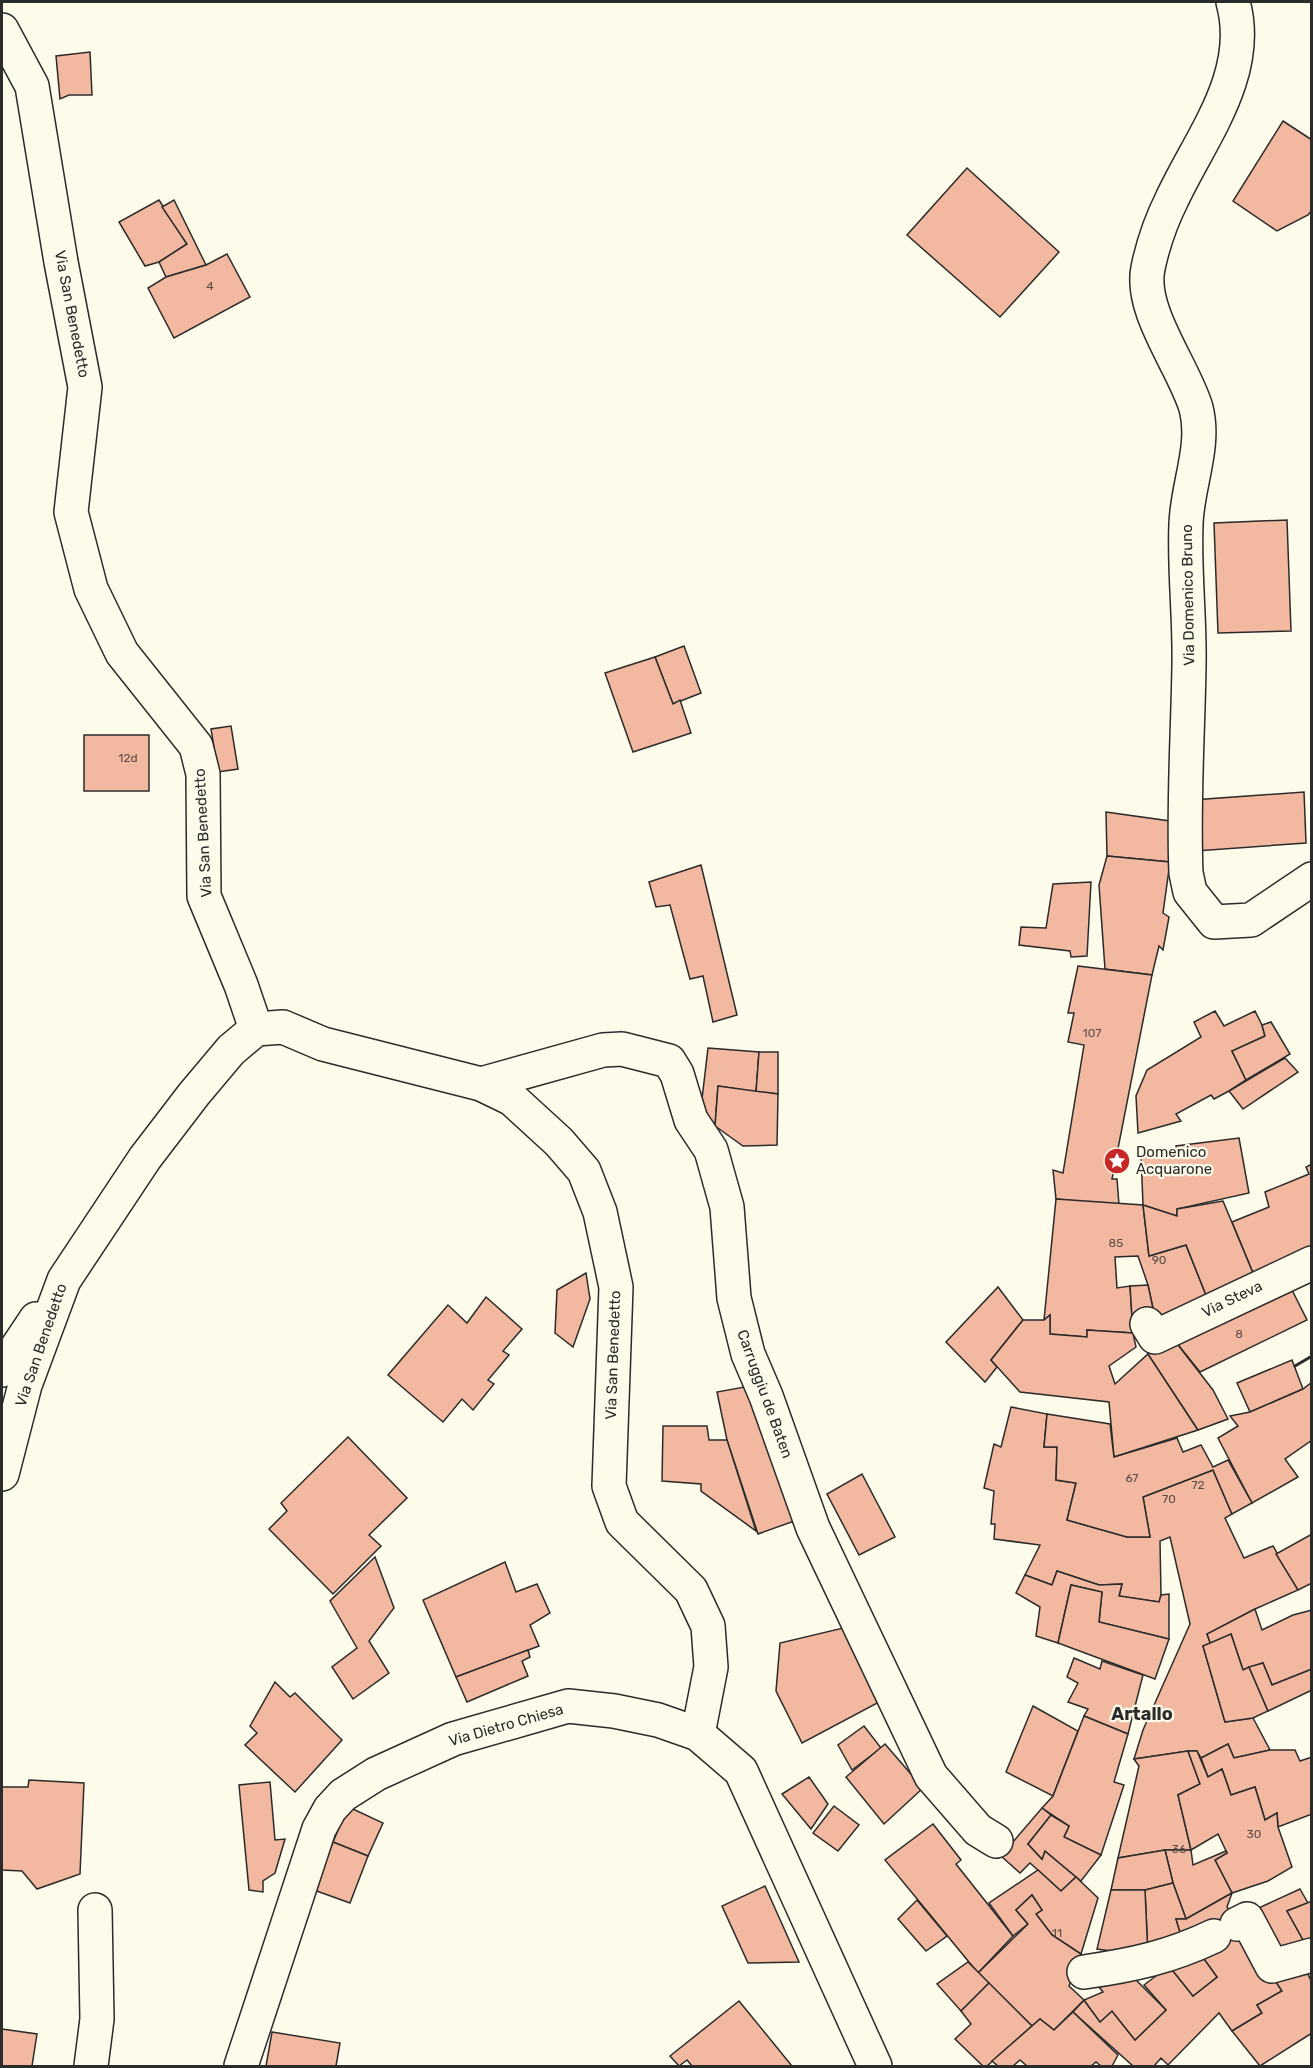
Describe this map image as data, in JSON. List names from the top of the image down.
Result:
{
  "streets": {
    "street": [
      "Via San Benedetto",
      "Via Domenico Bruno",
      "Via Steva",
      "Carruggiu de Baten",
      "Via Dietro Chiesa"
    ]
  },
  "crossings": [
    ["Via San Benedetto", "Carruggiu de Baten"],
    ["Via San Benedetto", "Via Dietro Chiesa"]
  ],
  "districts": ["Artallo"],
  "places": {
    "place": ["Domenico Acquarone"]
  },
  "house_numbers": [
    "4",
    "12d",
    "107",
    "85",
    "90",
    "8",
    "67",
    "72",
    "70",
    "30",
    "36",
    "11"
  ]
}
